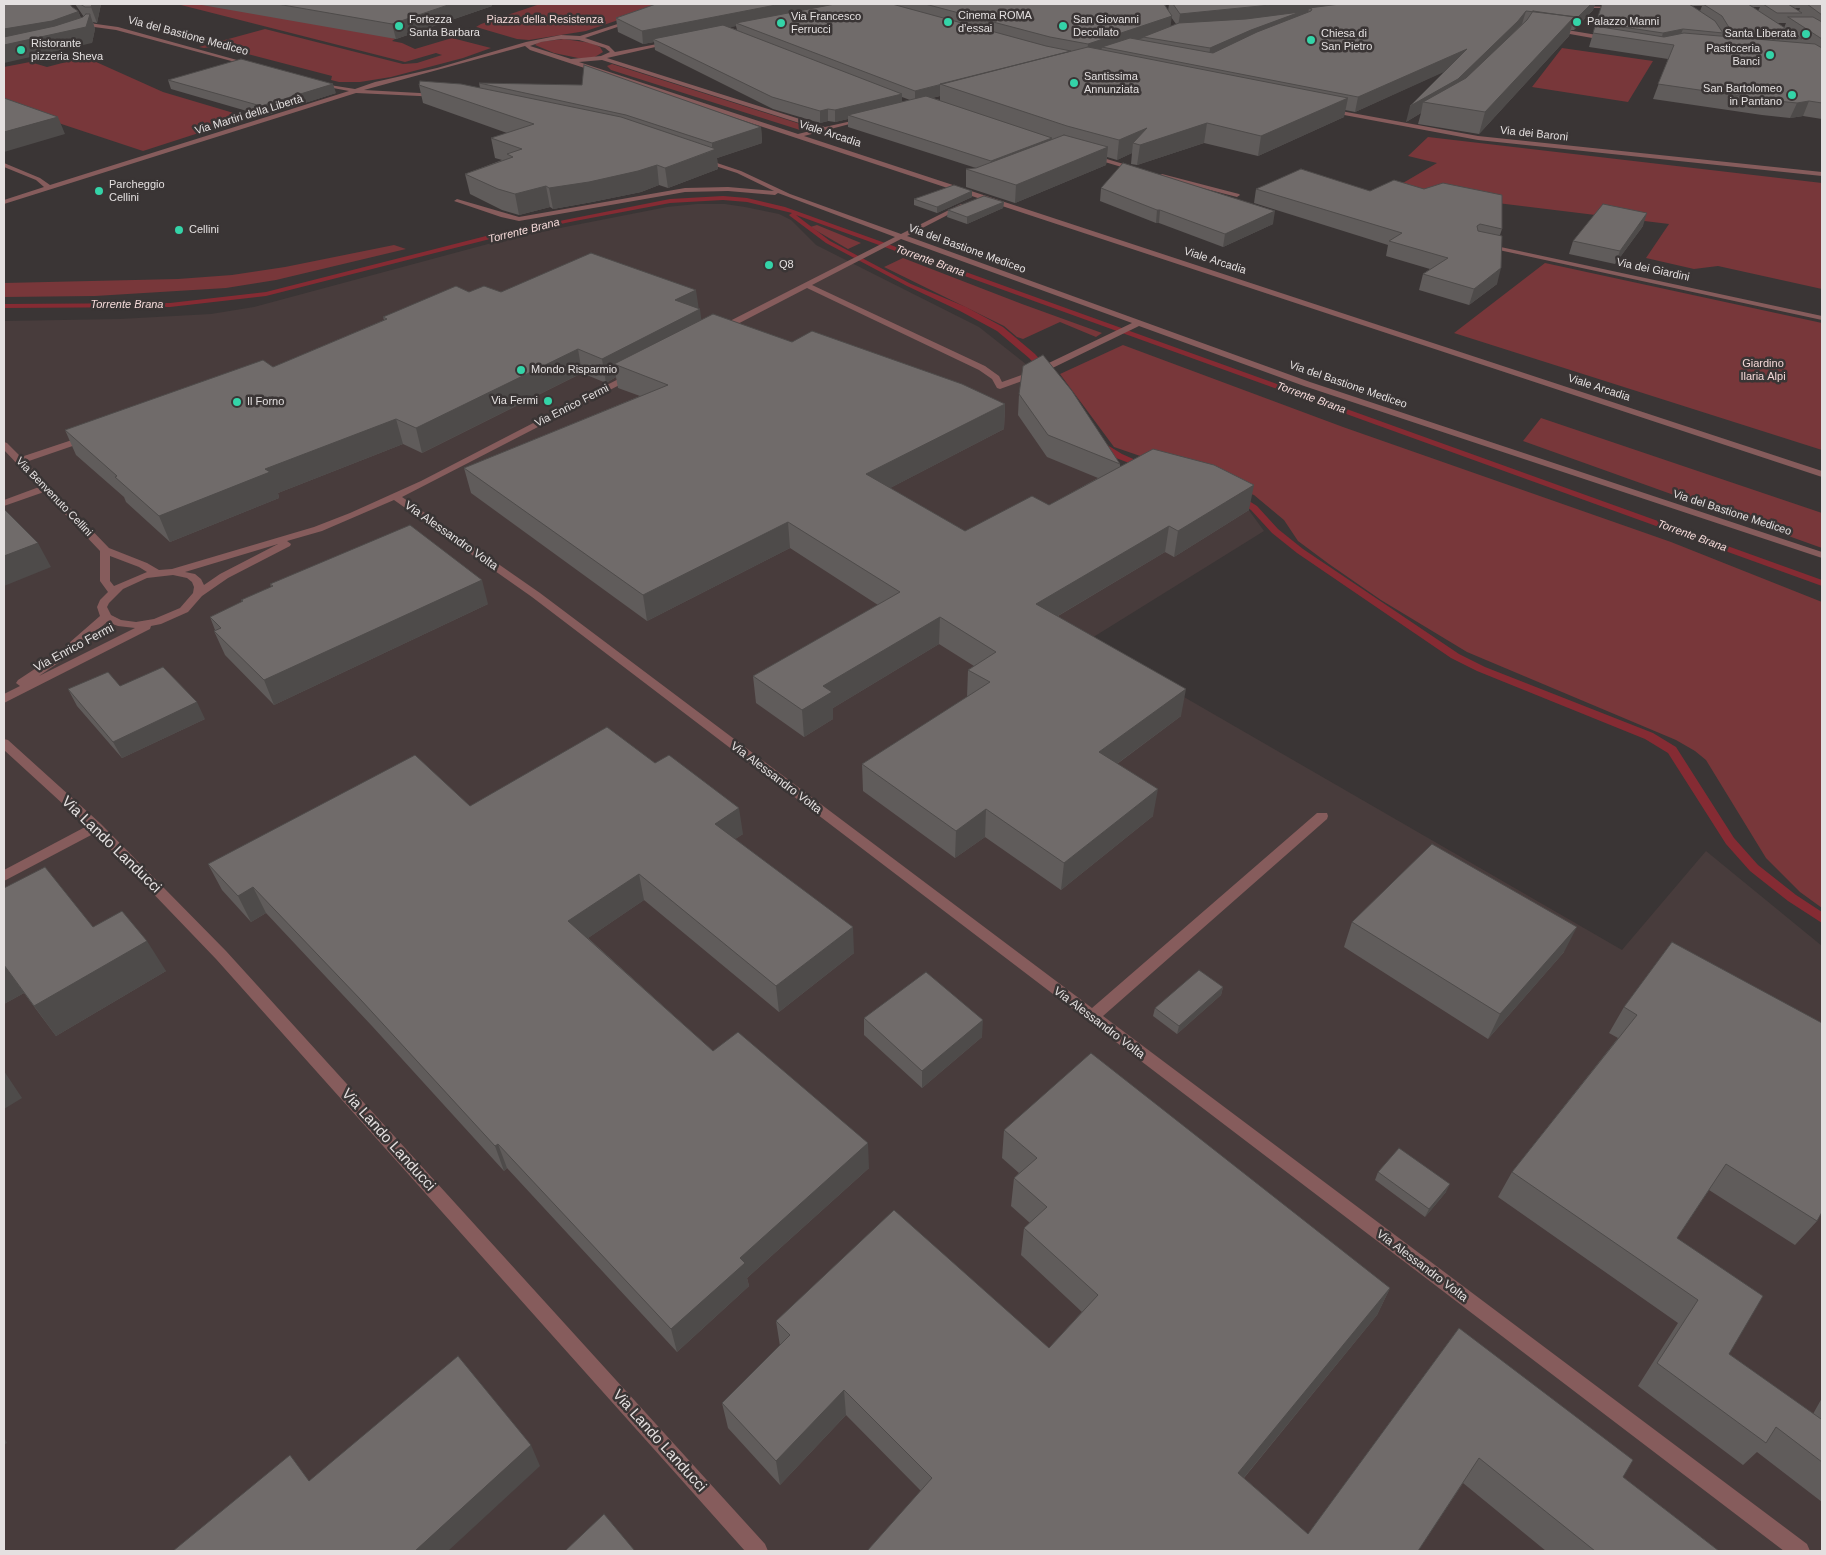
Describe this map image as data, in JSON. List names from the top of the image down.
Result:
{
  "streets": {
    "street": [
      "Via del Bastione Mediceo",
      "Via Martiri della Libertà",
      "Viale Arcadia",
      "Via dei Baroni",
      "Via dei Giardini",
      "Via Enrico Fermi",
      "Via Benvenuto Cellini",
      "Via Alessandro Volta",
      "Via Lando Landucci"
    ]
  },
  "crossings": [
    ["Via Enrico Fermi", "Via Alessandro Volta"]
  ],
  "water": ["Torrente Brana"],
  "parks": ["Piazza della Resistenza", "Giardino Ilaria Alpi"],
  "places": [
    "Cinema ROMA d’essai",
    "Palazzo Manni",
    "Via Francesco Ferrucci",
    "Fortezza Santa Barbara",
    "San Giovanni Decollato",
    "Santa Liberata",
    "Chiesa di San Pietro",
    "Ristorante pizzeria Sheva",
    "Pasticceria Banci",
    "Santissima Annunziata",
    "San Bartolomeo in Pantano",
    "Parcheggio Cellini",
    "Cellini",
    "Q8",
    "Mondo Risparmio",
    "Via Fermi",
    "Il Forno"
  ]
}
